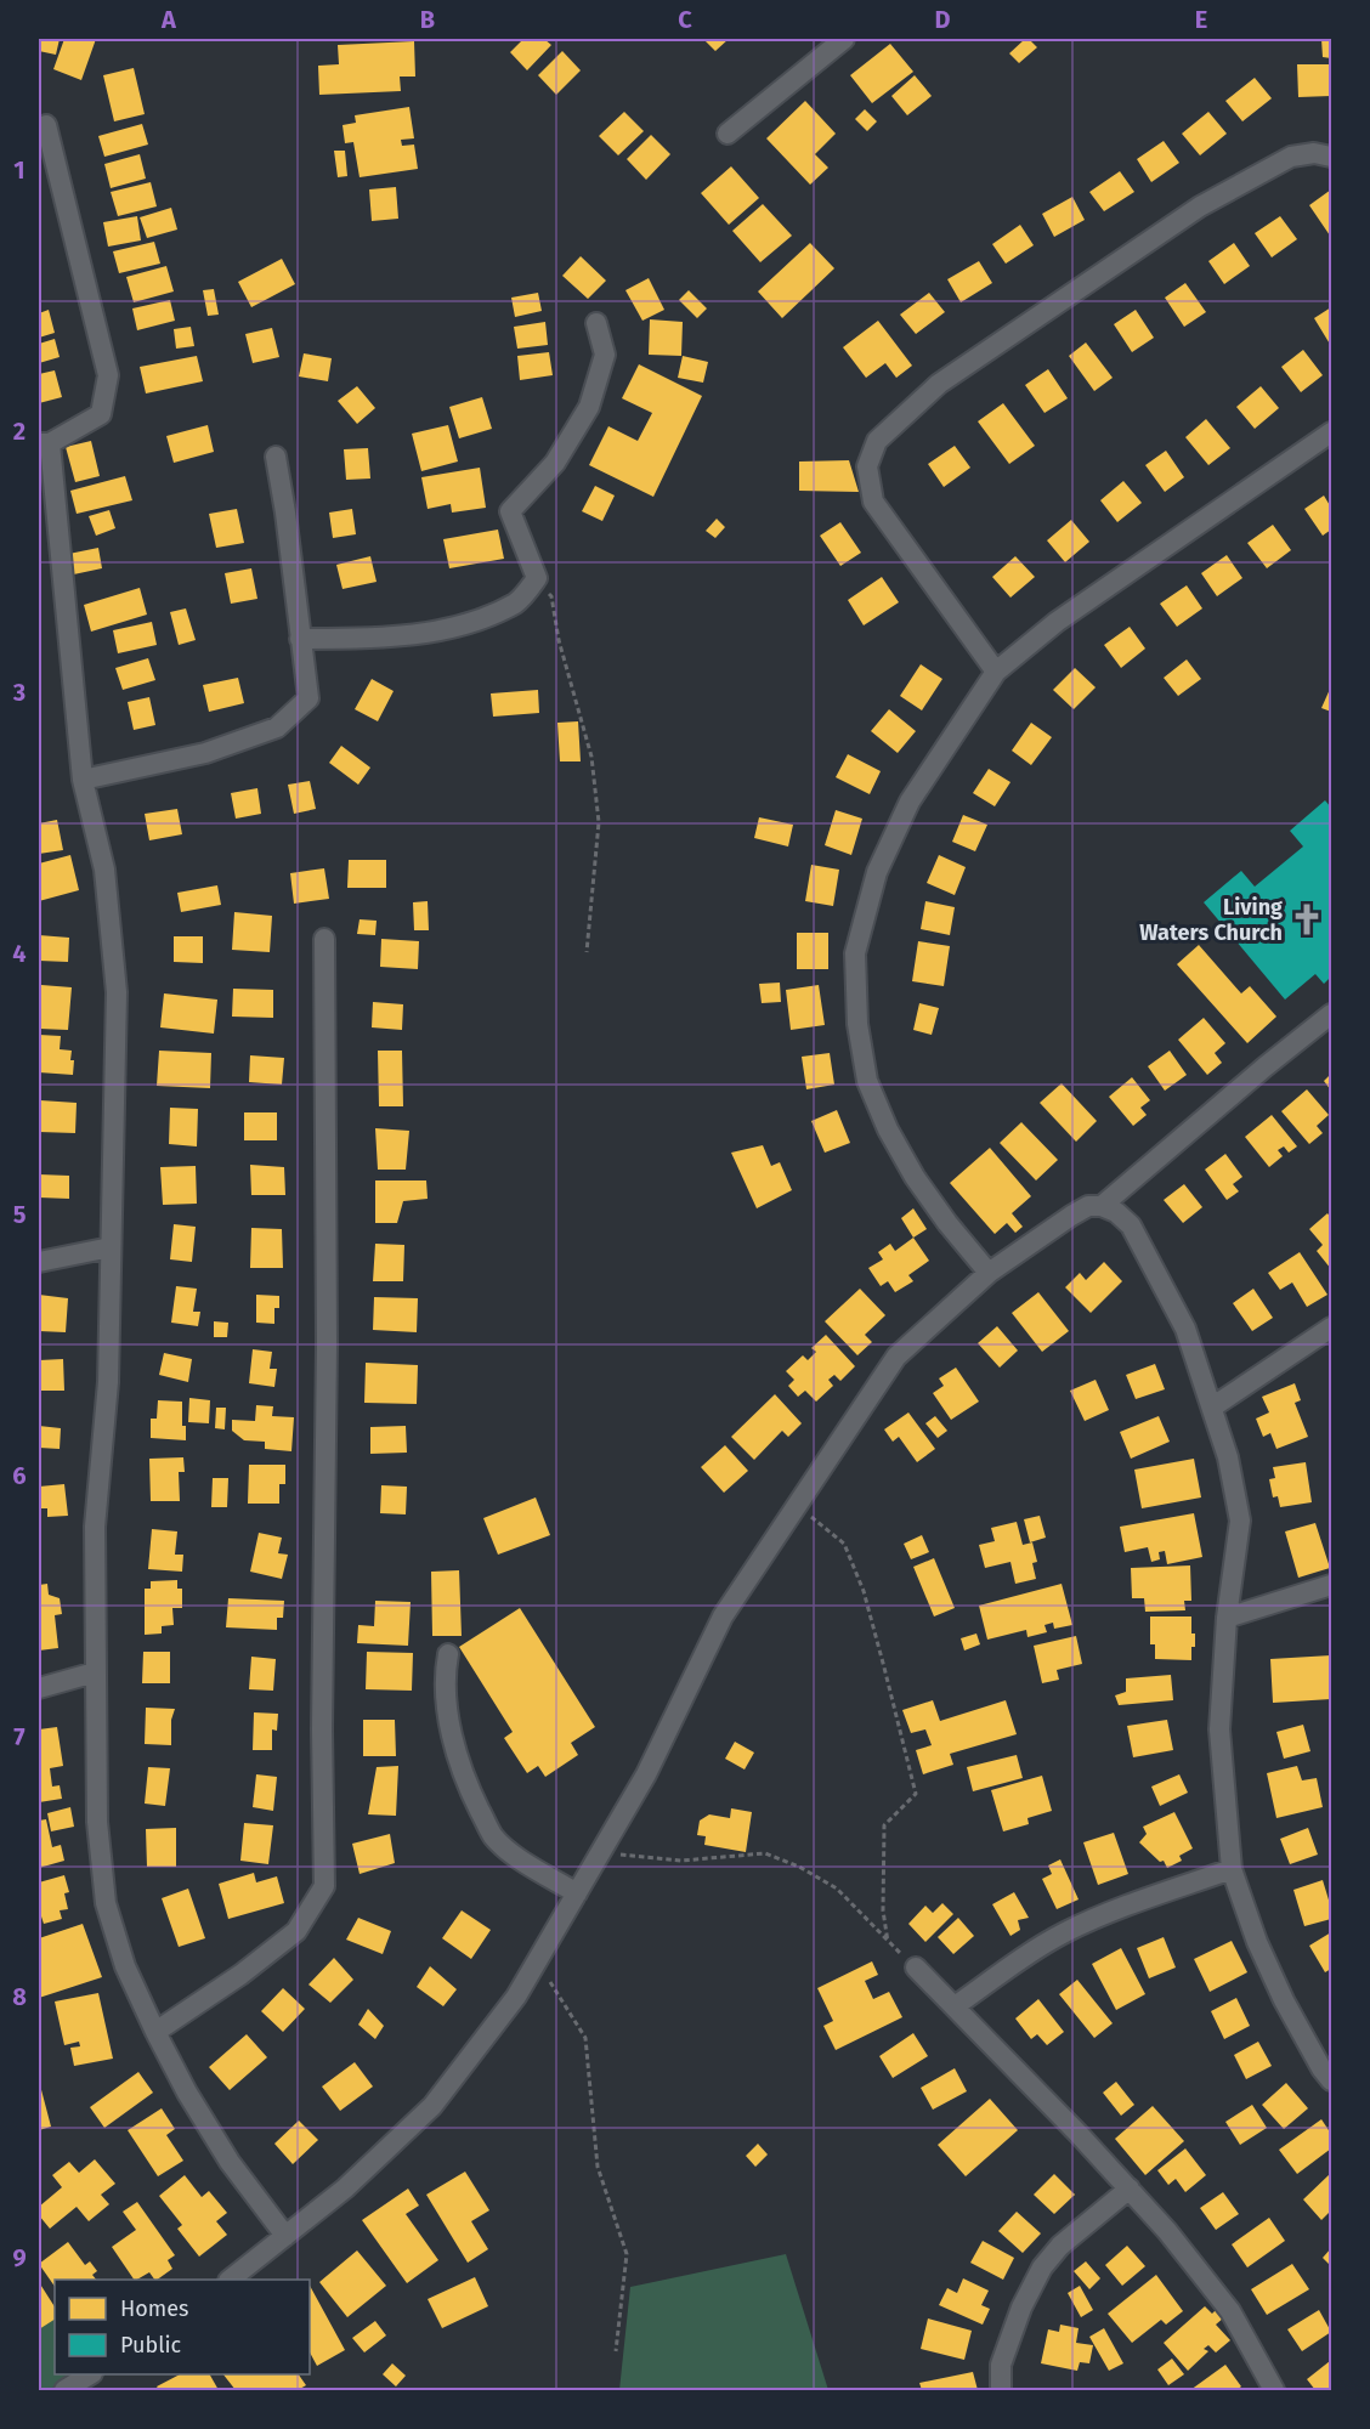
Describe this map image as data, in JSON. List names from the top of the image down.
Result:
{
  "places": {
    "church": ["Living Waters Church"]
  },
  "legend": ["Homes", "Public"],
  "grid": {
    "columns": [
      "A",
      "B",
      "C",
      "D",
      "E"
    ],
    "rows": [
      "1",
      "2",
      "3",
      "4",
      "5",
      "6",
      "7",
      "8",
      "9"
    ]
  }
}
